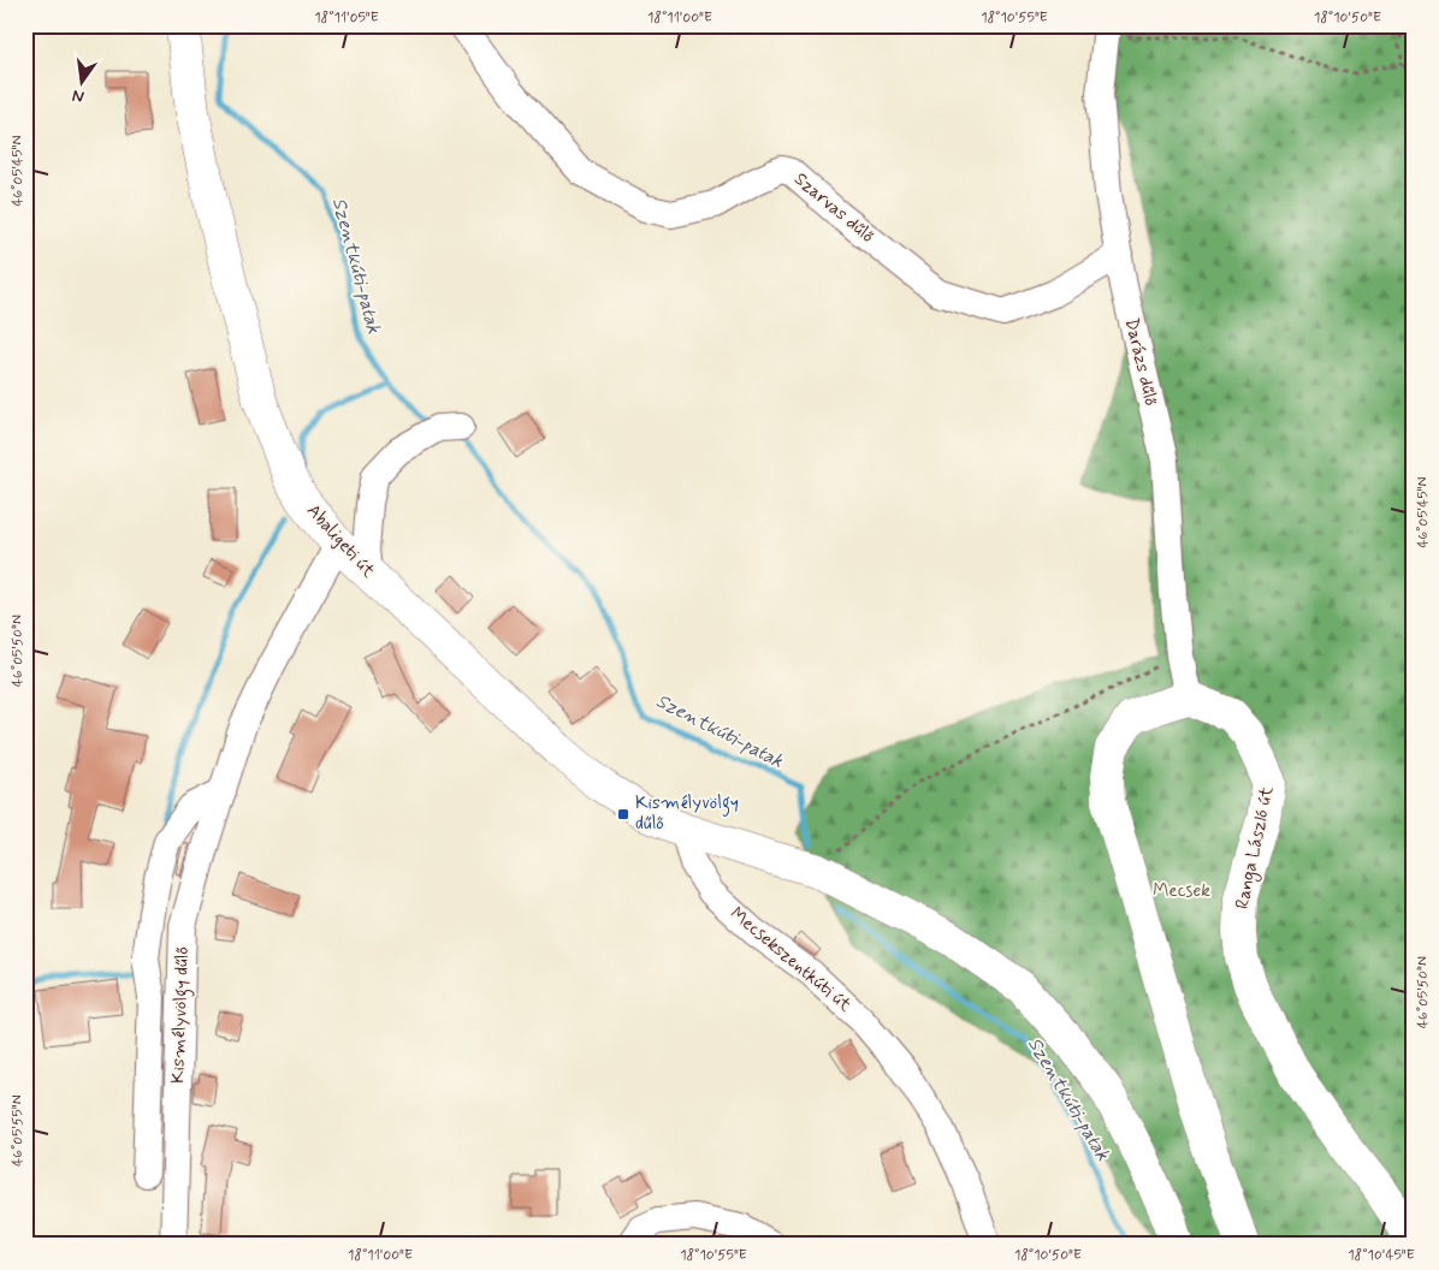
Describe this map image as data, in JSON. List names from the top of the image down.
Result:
{
  "streets": {
    "main road": ["Abaligeti út", "Ranga László út"],
    "street": [
      "Szarvas dűlő",
      "Darázs dűlő",
      "Mecsekszentkúti út",
      "Kismélyvölgy dűlő"
    ]
  },
  "crossings": [
    ["Szarvas dűlő", "Darázs dűlő"],
    ["Darázs dűlő", "Ranga László út"],
    ["Abaligeti út", "Mecsekszentkúti út"],
    ["Abaligeti út", "Kismélyvölgy dűlő"]
  ],
  "water": ["Szentkúti-patak"],
  "parks": ["Mecsek"],
  "places": {
    "transit": ["Kismélyvölgy dűlő"]
  },
  "north": "bottom",
  "coordinates": [
    "18°11'05\"E",
    "18°11'00\"E",
    "18°10'55\"E",
    "18°10'50\"E",
    "46°05'45\"N",
    "46°05'50\"N",
    "46°05'55\"N",
    "18°10'45\"E"
  ]
}
